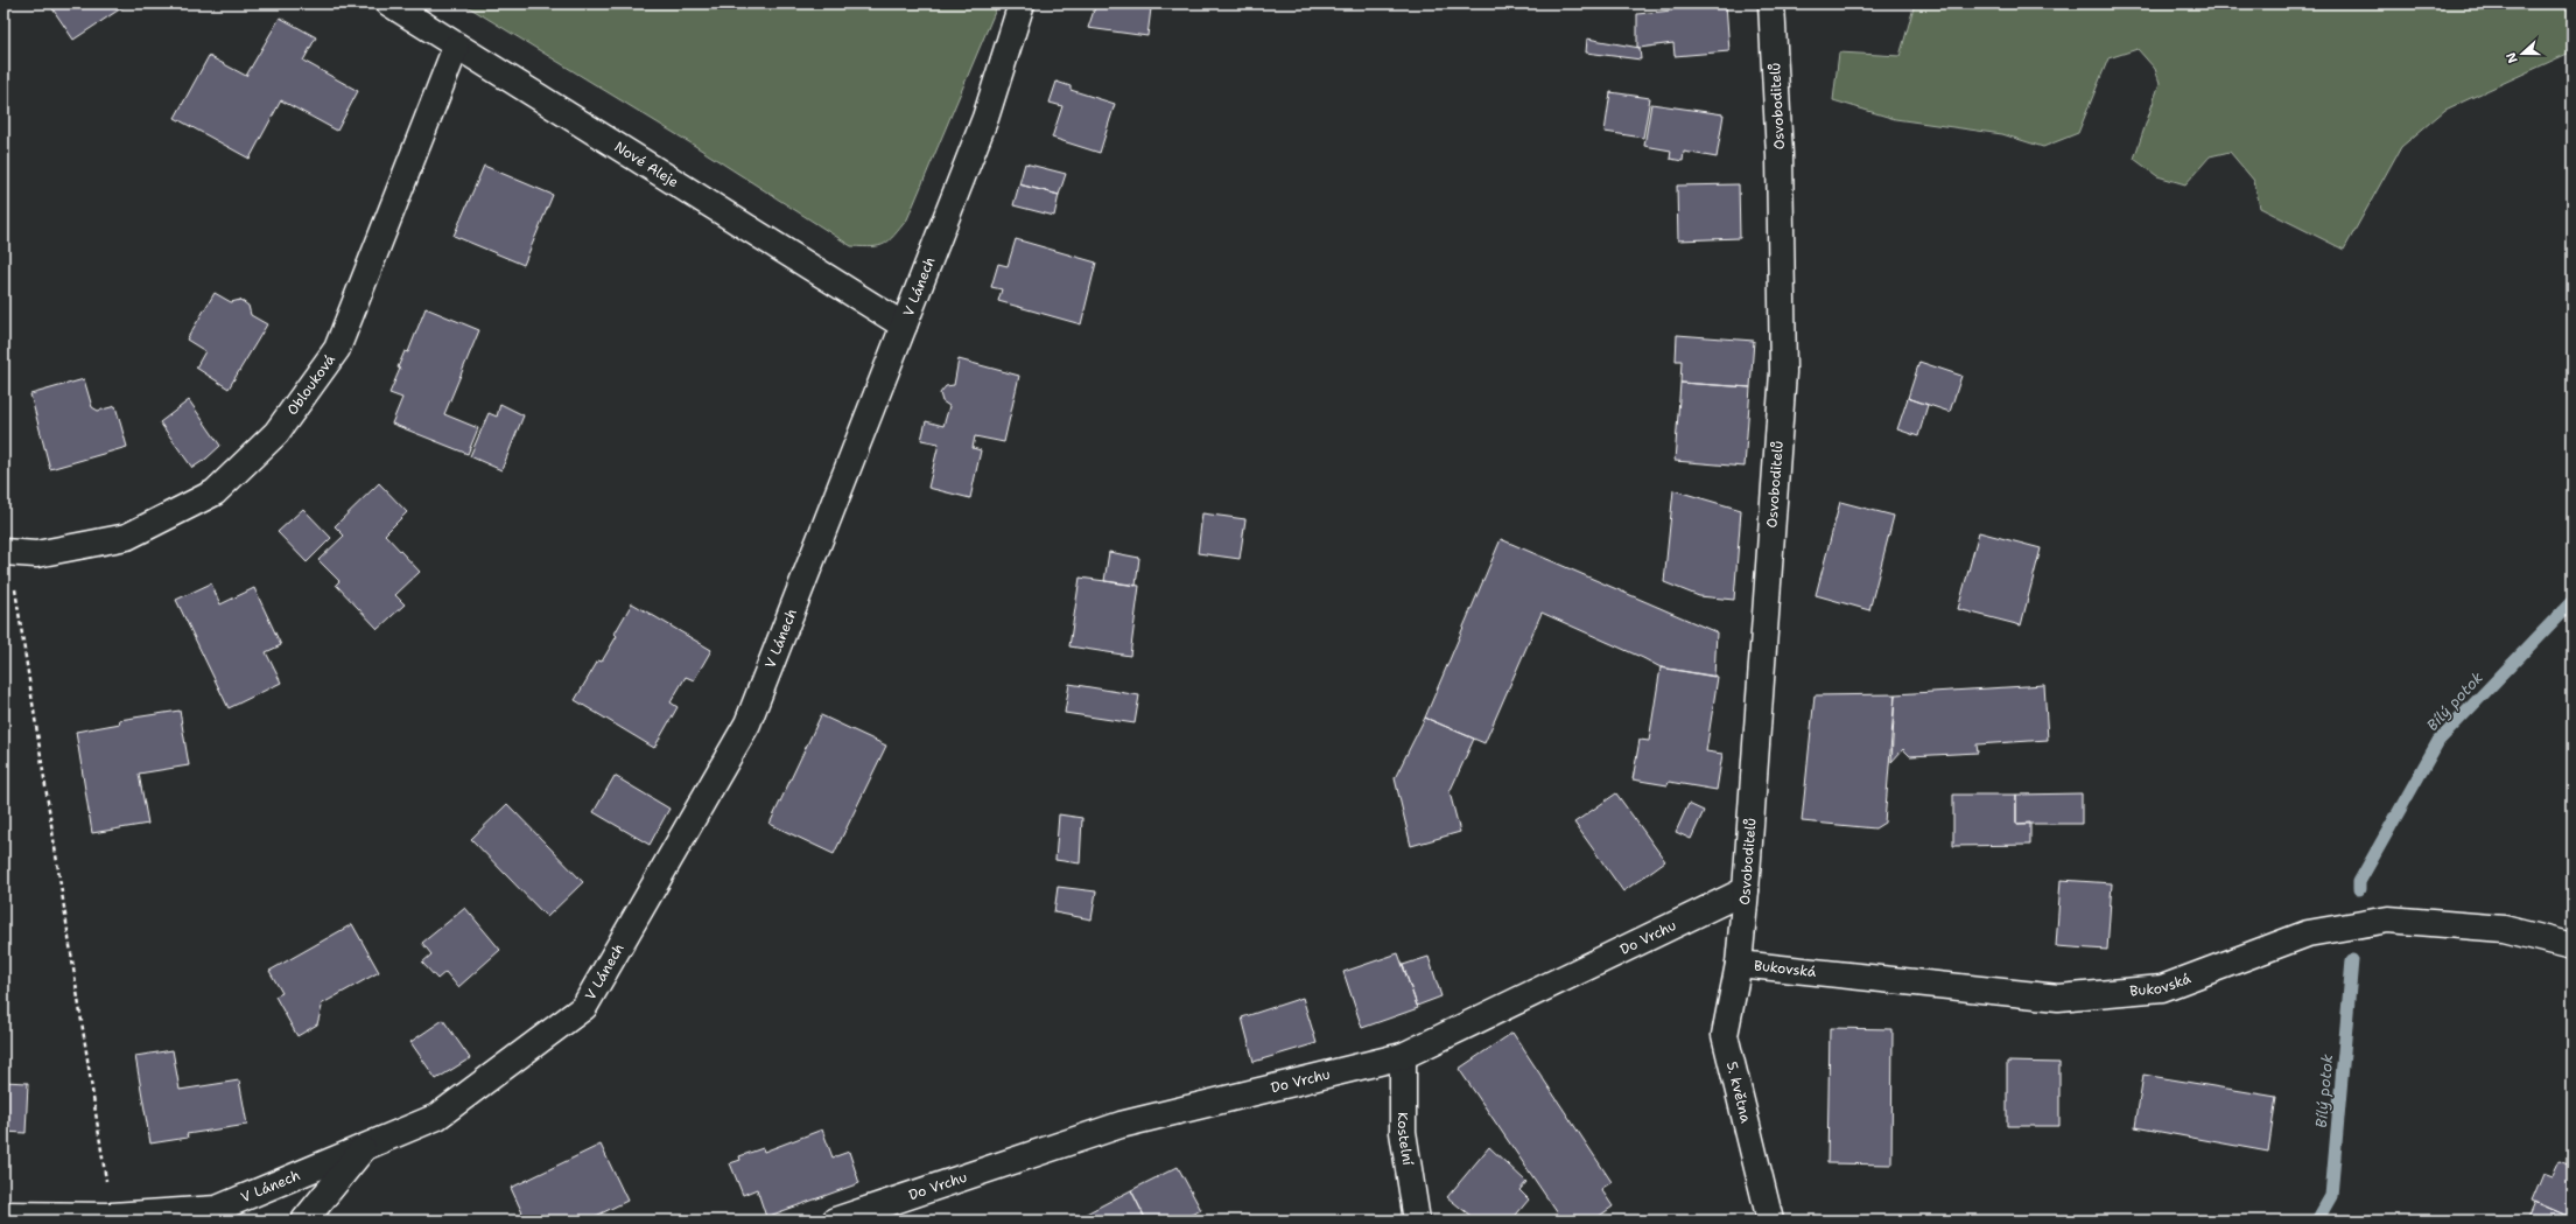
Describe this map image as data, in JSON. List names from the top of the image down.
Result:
{
  "streets": {
    "street": [
      "Osvoboditelů",
      "Nové Aleje",
      "V Lánech",
      "Oblouková",
      "Do Vrchu",
      "Bukovská",
      "5. května",
      "Kostelní"
    ]
  },
  "crossings": [
    ["Osvoboditelů", "Do Vrchu"],
    ["Osvoboditelů", "Bukovská"],
    ["Osvoboditelů", "5. května"],
    ["Nové Aleje", "V Lánech"],
    ["Nové Aleje", "Oblouková"],
    ["Do Vrchu", "Kostelní"],
    ["Bukovská", "5. května"]
  ],
  "water": ["Bílý potok"],
  "north": "left"
}
